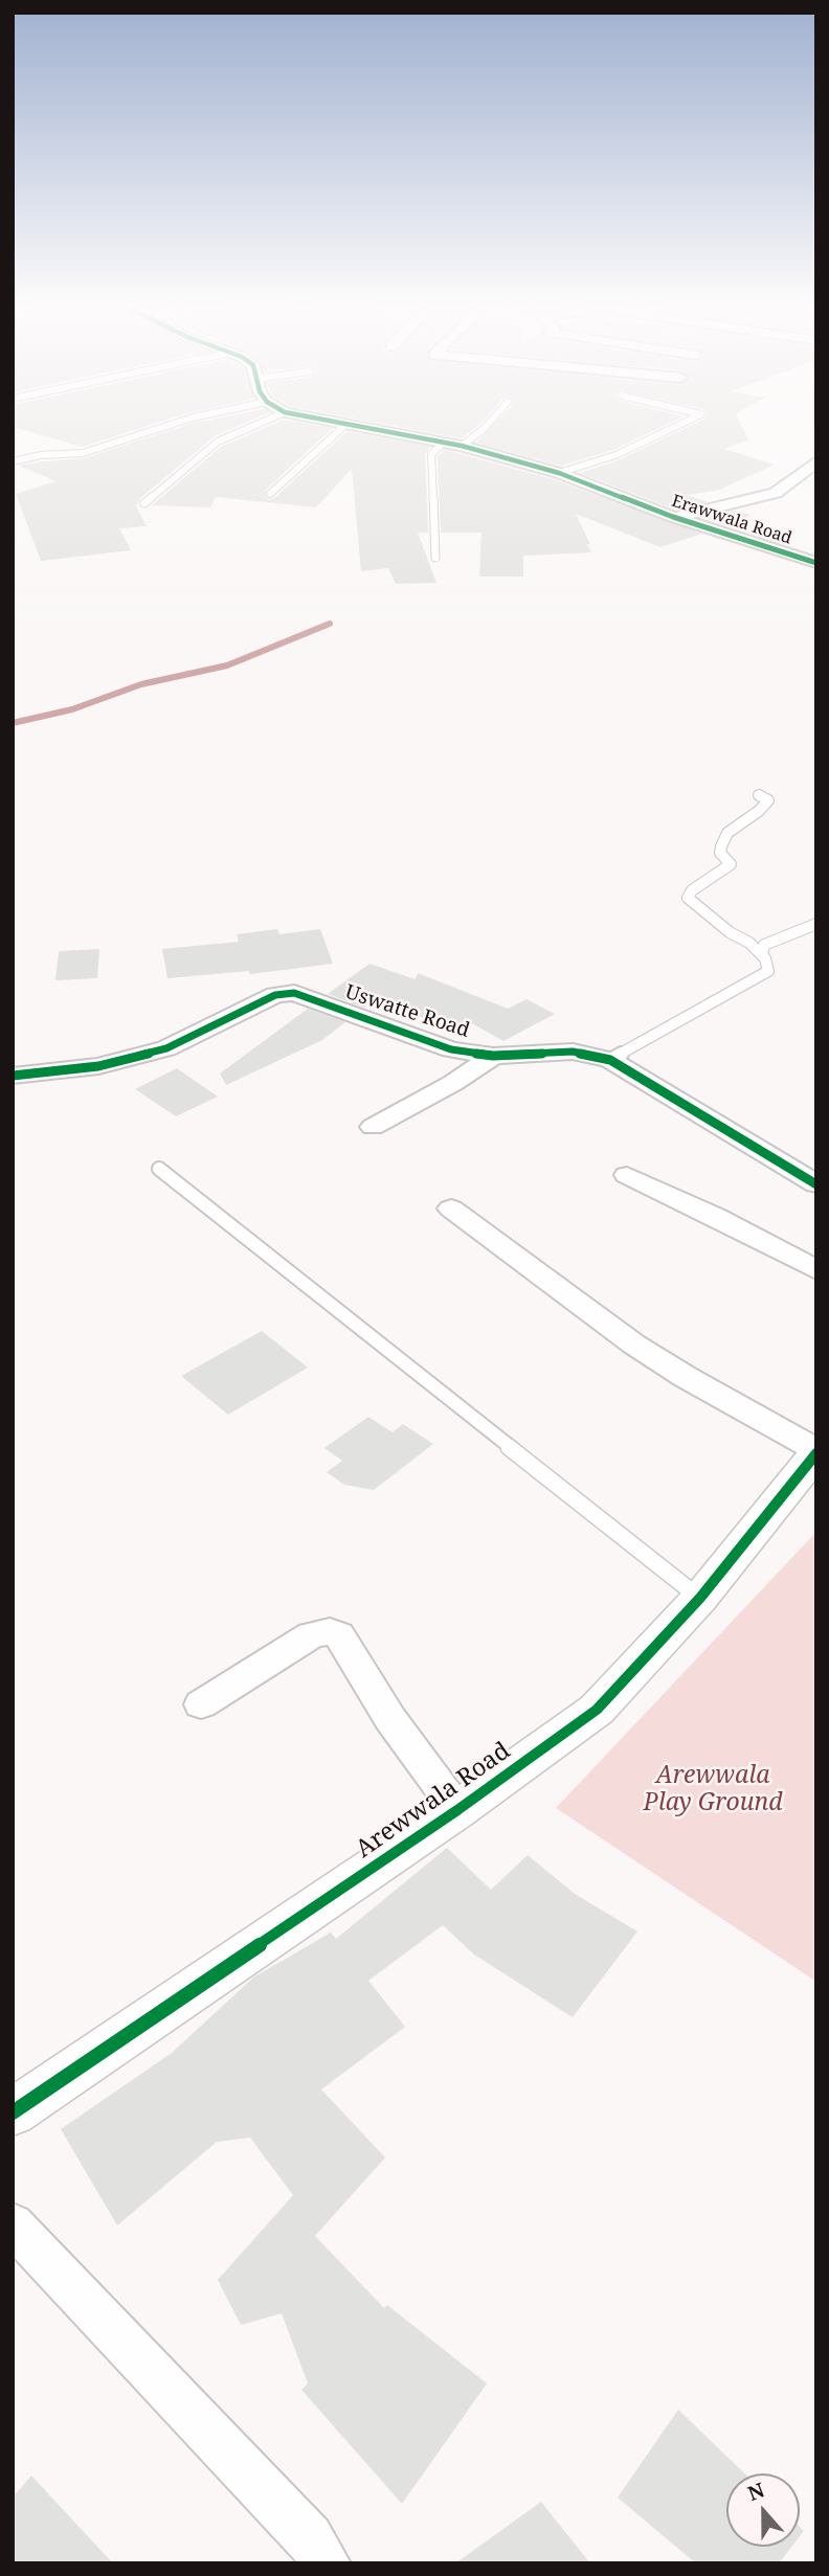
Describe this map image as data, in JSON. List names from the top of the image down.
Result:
{
  "streets": {
    "street": ["Erawwala Road", "Uswatte Road", "Arewwala Road"]
  },
  "parks": ["Arewwala Play Ground"],
  "north": "top"
}
